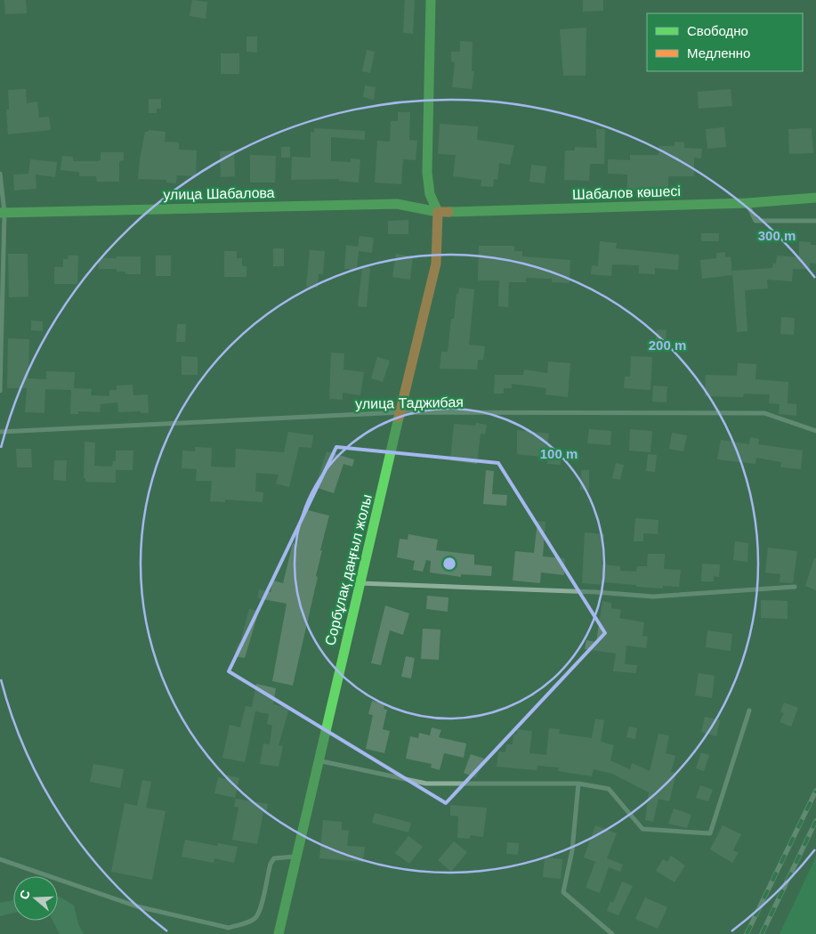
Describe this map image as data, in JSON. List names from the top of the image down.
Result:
{
  "streets": {
    "main road": ["Шабалов көшесі", "улица Шабалова", "Сорбұлақ даңғыл жолы"],
    "street": ["улица Таджибая"]
  },
  "crossings": [
    ["Шабалов көшесі", "улица Шабалова"],
    ["Шабалов көшесі", "Сорбұлақ даңғыл жолы"],
    ["улица Шабалова", "Сорбұлақ даңғыл жолы"],
    ["улица Таджибая", "Сорбұлақ даңғыл жолы"]
  ],
  "legend": ["Свободно", "Медленно"],
  "north": "left",
  "rings": ["300 m", "200 m", "100 m"]
}
